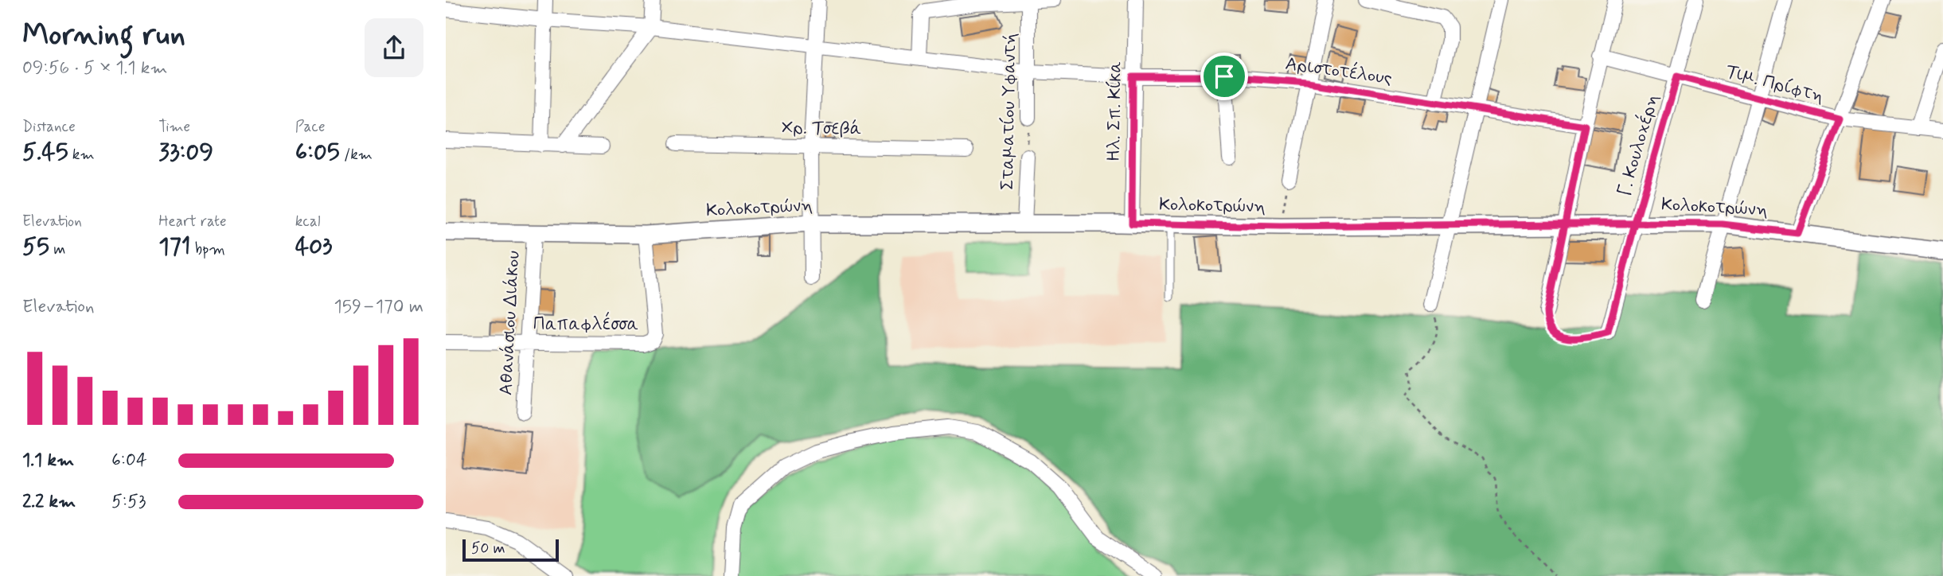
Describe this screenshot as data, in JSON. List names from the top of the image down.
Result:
{
  "streets": {
    "street": [
      "Αριστοτέλους",
      "Τιμ. Πρίφτη",
      "Σταματίου Υφαντή",
      "Ηλ. Σπ. Κίκα",
      "Χρ. Τσεβά",
      "Γ. Κουλοχέρη",
      "Κολοκοτρώνη",
      "Αθανάσιου Διάκου",
      "Παπαφλέσσα"
    ]
  },
  "crossings": [
    ["Αριστοτέλους", "Σταματίου Υφαντή"],
    ["Αριστοτέλους", "Ηλ. Σπ. Κίκα"],
    ["Τιμ. Πρίφτη", "Γ. Κουλοχέρη"],
    ["Σταματίου Υφαντή", "Κολοκοτρώνη"],
    ["Ηλ. Σπ. Κίκα", "Κολοκοτρώνη"],
    ["Γ. Κουλοχέρη", "Κολοκοτρώνη"],
    ["Κολοκοτρώνη", "Αθανάσιου Διάκου"],
    ["Κολοκοτρώνη", "Παπαφλέσσα"],
    ["Αθανάσιου Διάκου", "Παπαφλέσσα"]
  ],
  "scale_bar": "50 m",
  "page": {
    "heading": ["Morning run", "09:56 · 5 × 1.1 km"],
    "stats": [
      ["Distance", "5.45 km"],
      ["Time", "33:09"],
      ["Pace", "6:05 /km"],
      ["Elevation", "55 m"],
      ["Heart rate", "171 bpm"],
      ["kcal", "403"]
    ],
    "chart": ["Elevation", "159–170 m"],
    "list": [
      {
        "name": "1.1 km",
        "note": "6:04"
      },
      {
        "name": "2.2 km",
        "note": "5:53"
      }
    ],
    "scale": "50 m"
  }
}
